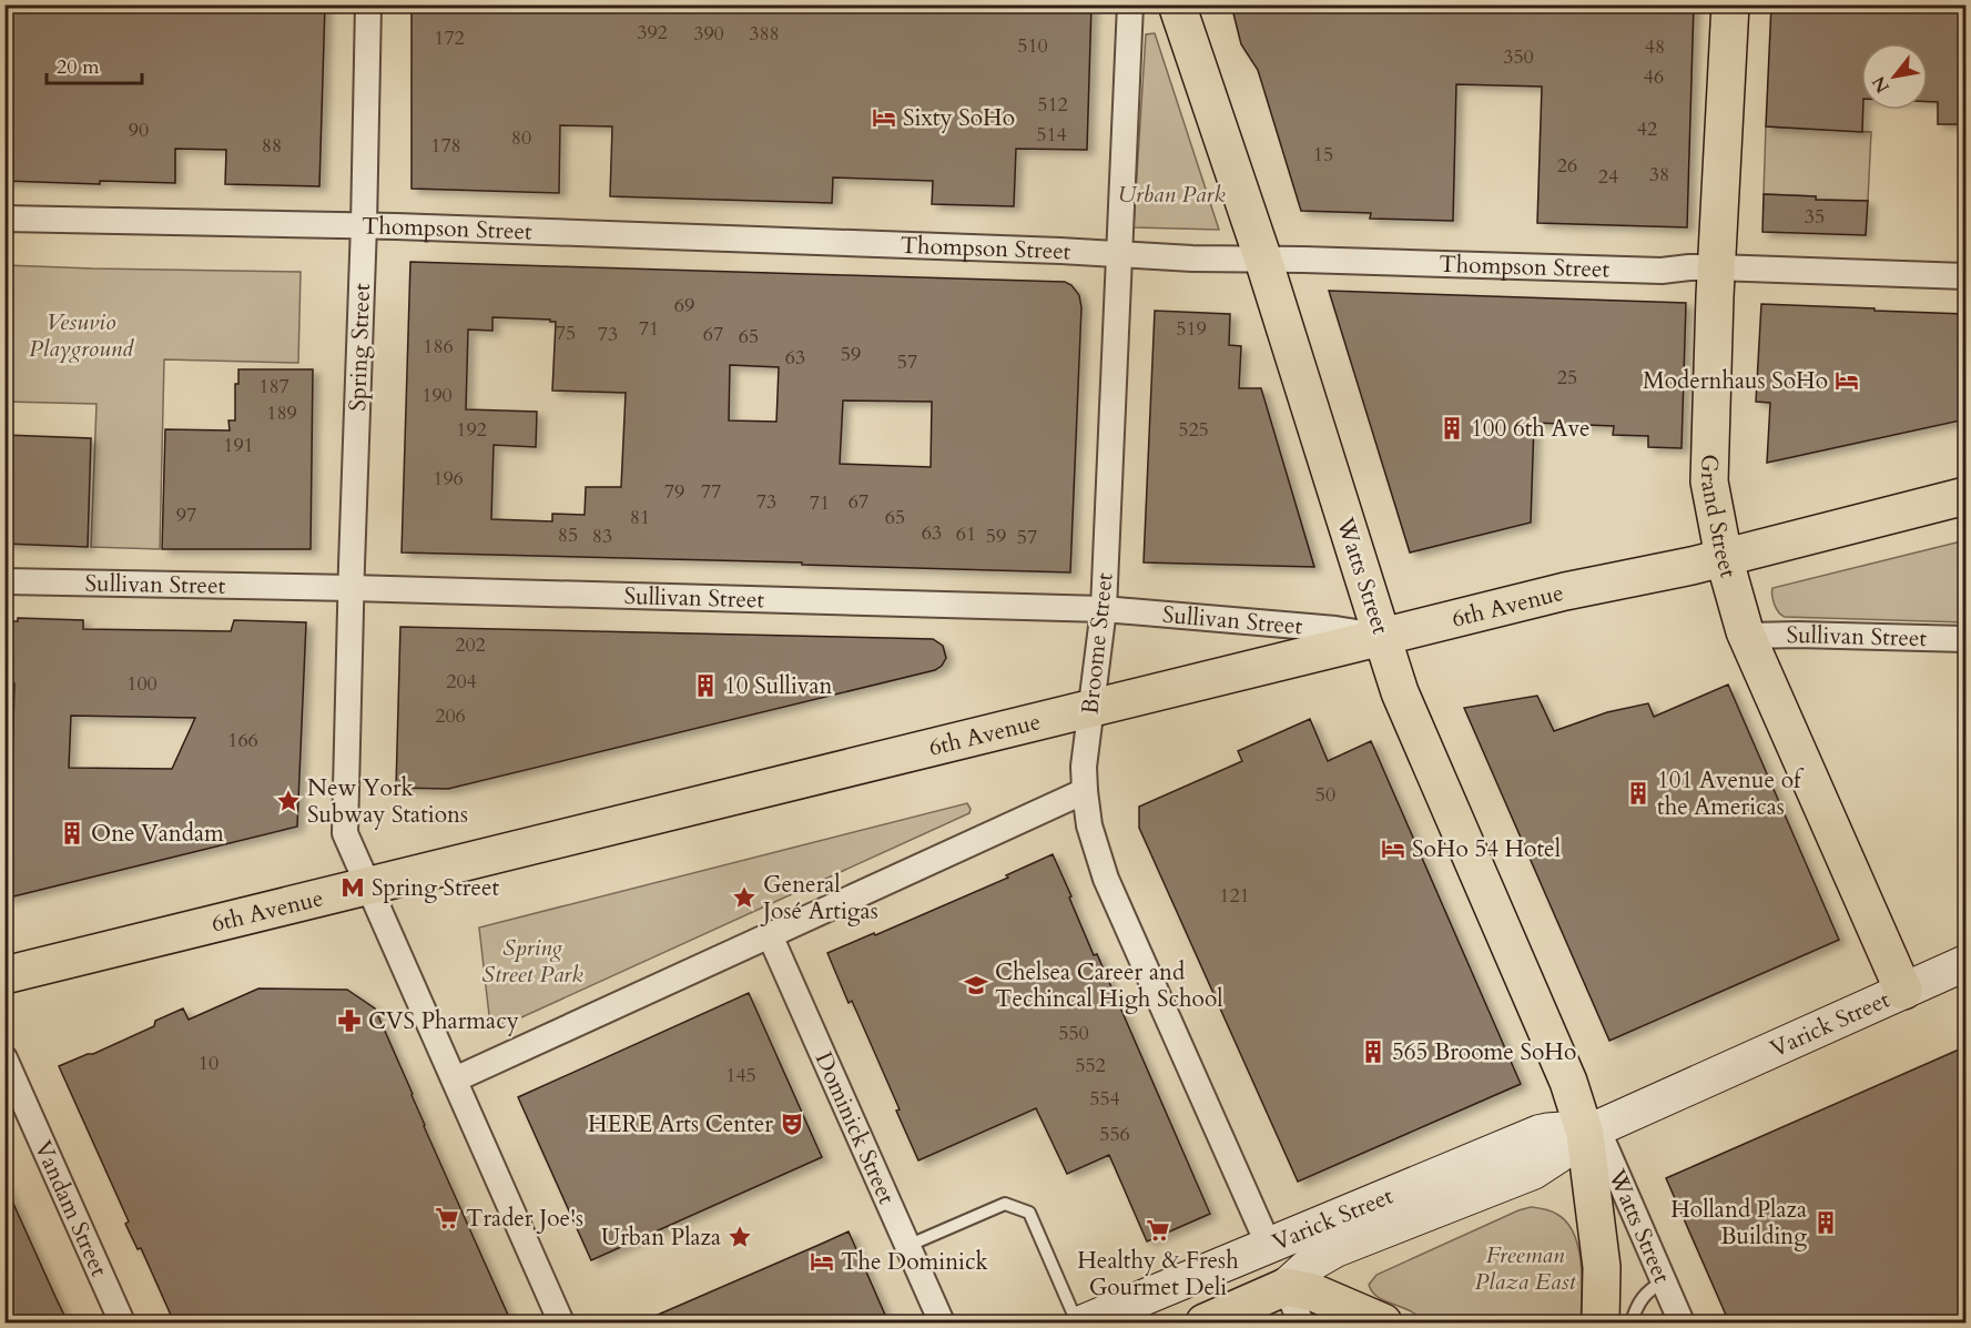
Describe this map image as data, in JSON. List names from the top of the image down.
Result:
{
  "streets": {
    "main road": [
      "Grand Street",
      "Watts Street",
      "6th Avenue",
      "Varick Street"
    ],
    "street": [
      "Thompson Street",
      "Spring Street",
      "Sullivan Street",
      "Broome Street",
      "Dominick Street",
      "Vandam Street"
    ]
  },
  "crossings": [
    ["Thompson Street", "Spring Street"],
    ["Thompson Street", "Grand Street"],
    ["Thompson Street", "Watts Street"],
    ["Thompson Street", "Broome Street"],
    ["Spring Street", "Sullivan Street"],
    ["Spring Street", "6th Avenue"],
    ["Grand Street", "Sullivan Street"],
    ["Grand Street", "6th Avenue"],
    ["Grand Street", "Varick Street"],
    ["Watts Street", "Sullivan Street"],
    ["Watts Street", "6th Avenue"],
    ["Watts Street", "Varick Street"],
    ["Sullivan Street", "6th Avenue"],
    ["Sullivan Street", "Broome Street"],
    ["6th Avenue", "Broome Street"],
    ["Broome Street", "Varick Street"]
  ],
  "parks": [
    "Urban Park",
    "Vesuvio Playground",
    "Spring Street Park",
    "Freeman Plaza East"
  ],
  "places": {
    "hotel": [
      "Sixty SoHo",
      "Modernhaus SoHo",
      "SoHo 54 Hotel",
      "The Dominick"
    ],
    "building": [
      "100 6th Ave",
      "10 Sullivan",
      "101 Avenue of the Americas",
      "One Vandam",
      "565 Broome SoHo",
      "Holland Plaza Building"
    ],
    "place": ["New York Subway Stations", "General José Artigas", "Urban Plaza"],
    "metro station": ["Spring Street"],
    "school or university": ["Chelsea Career and Techincal High School"],
    "pharmacy": ["CVS Pharmacy"],
    "theatre": ["HERE Arts Center"],
    "supermarket": ["Trader Joe's", "Healthy & Fresh Gourmet Deli"]
  },
  "house_numbers": [
    "392",
    "390",
    "388",
    "172",
    "510",
    "48",
    "350",
    "46",
    "512",
    "42",
    "90",
    "514",
    "80",
    "88",
    "178",
    "15",
    "26",
    "38",
    "24",
    "35",
    "69",
    "71",
    "519",
    "75",
    "73",
    "67",
    "65",
    "186",
    "59",
    "63",
    "57",
    "25",
    "187",
    "190",
    "189",
    "192",
    "525",
    "191",
    "196",
    "79",
    "77",
    "73",
    "67",
    "71",
    "97",
    "81",
    "65",
    "63",
    "61",
    "85",
    "83",
    "59",
    "57",
    "202",
    "204",
    "100",
    "206",
    "166",
    "50",
    "121",
    "550",
    "10",
    "552",
    "145",
    "554",
    "556"
  ],
  "scale_bar": "20 m",
  "north": "bottom left"
}
